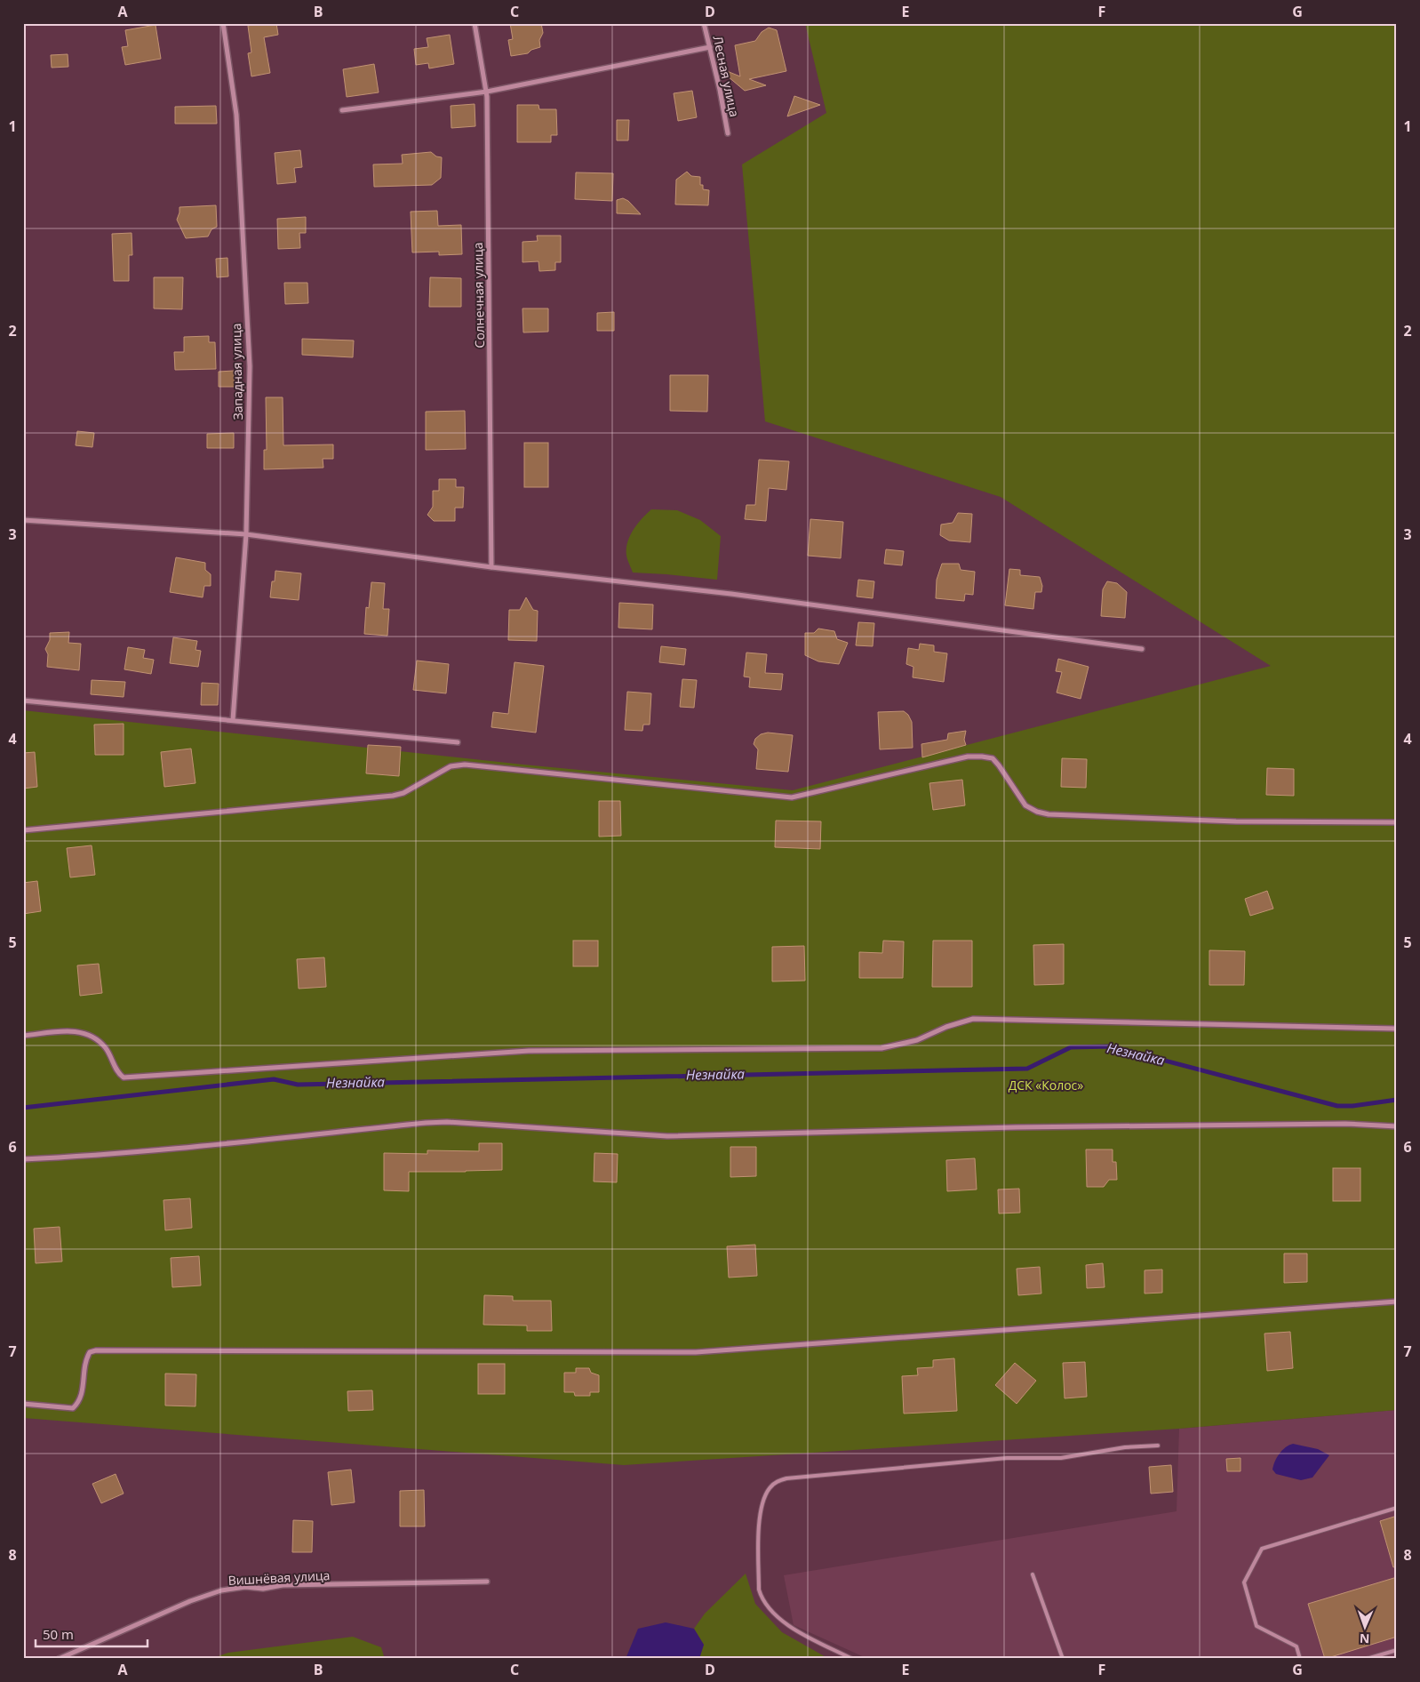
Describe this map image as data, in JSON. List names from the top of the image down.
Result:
{
  "streets": {
    "street": [
      "Лесная улица",
      "Солнечная улица",
      "Западная улица",
      "Вишнёвая улица"
    ]
  },
  "water": ["Незнайка"],
  "parks": ["ДСК «Колос»"],
  "scale_bar": "50 m",
  "north": "bottom",
  "grid": {
    "columns": [
      "A",
      "B",
      "C",
      "D",
      "E",
      "F",
      "G"
    ],
    "rows": [
      "1",
      "2",
      "3",
      "4",
      "5",
      "6",
      "7",
      "8"
    ]
  }
}
